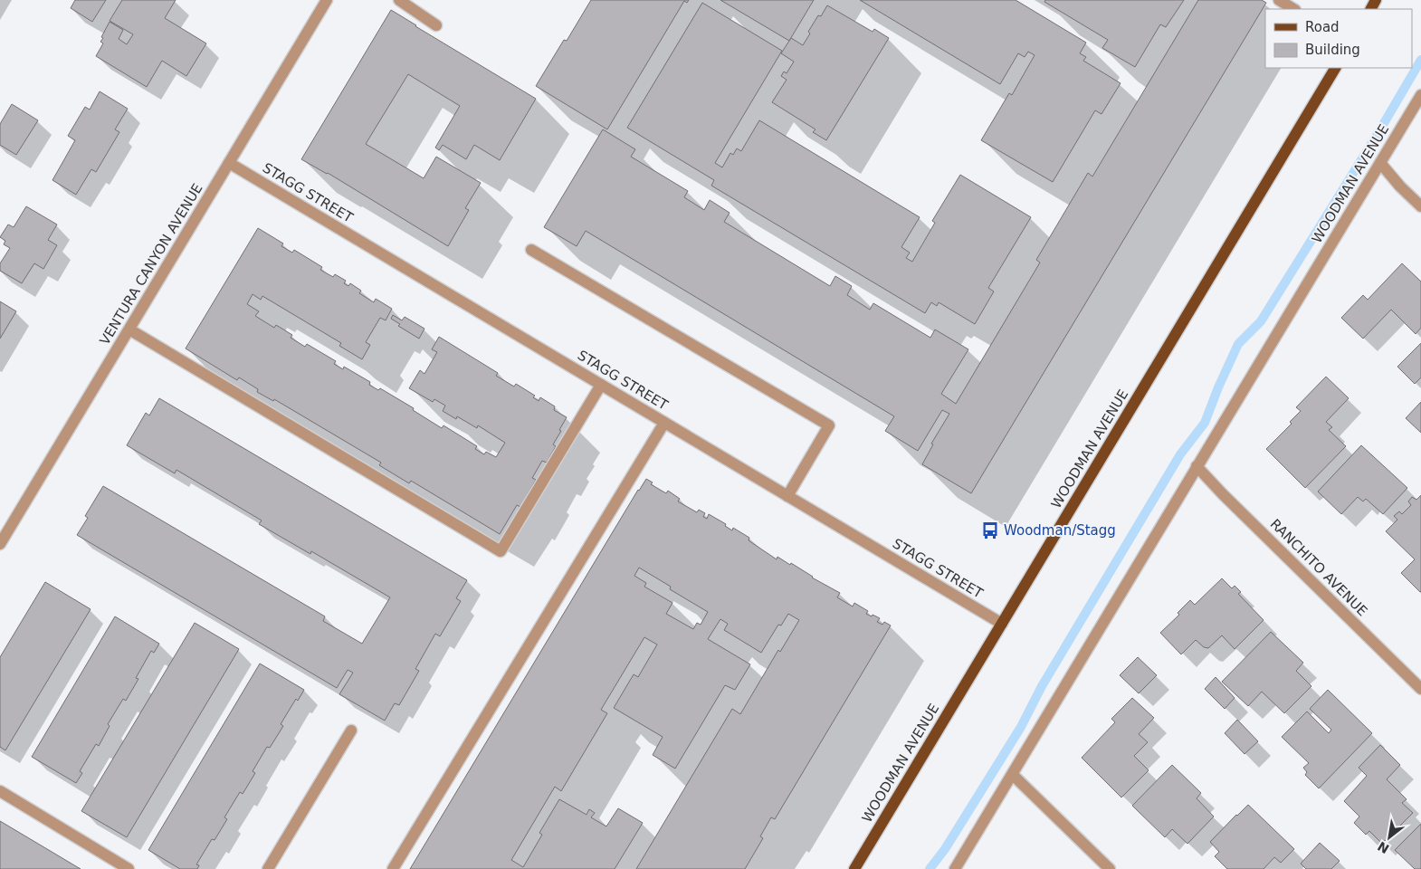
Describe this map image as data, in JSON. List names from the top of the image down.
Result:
{
  "streets": {
    "main road": ["WOODMAN AVENUE"],
    "street": ["STAGG STREET", "VENTURA CANYON AVENUE", "RANCHITO AVENUE"]
  },
  "crossings": [
    ["WOODMAN AVENUE", "STAGG STREET"],
    ["WOODMAN AVENUE", "RANCHITO AVENUE"],
    ["STAGG STREET", "VENTURA CANYON AVENUE"]
  ],
  "places": {
    "bus stop": ["Woodman/Stagg"]
  },
  "legend": ["Road", "Building"],
  "north": "bottom left"
}
